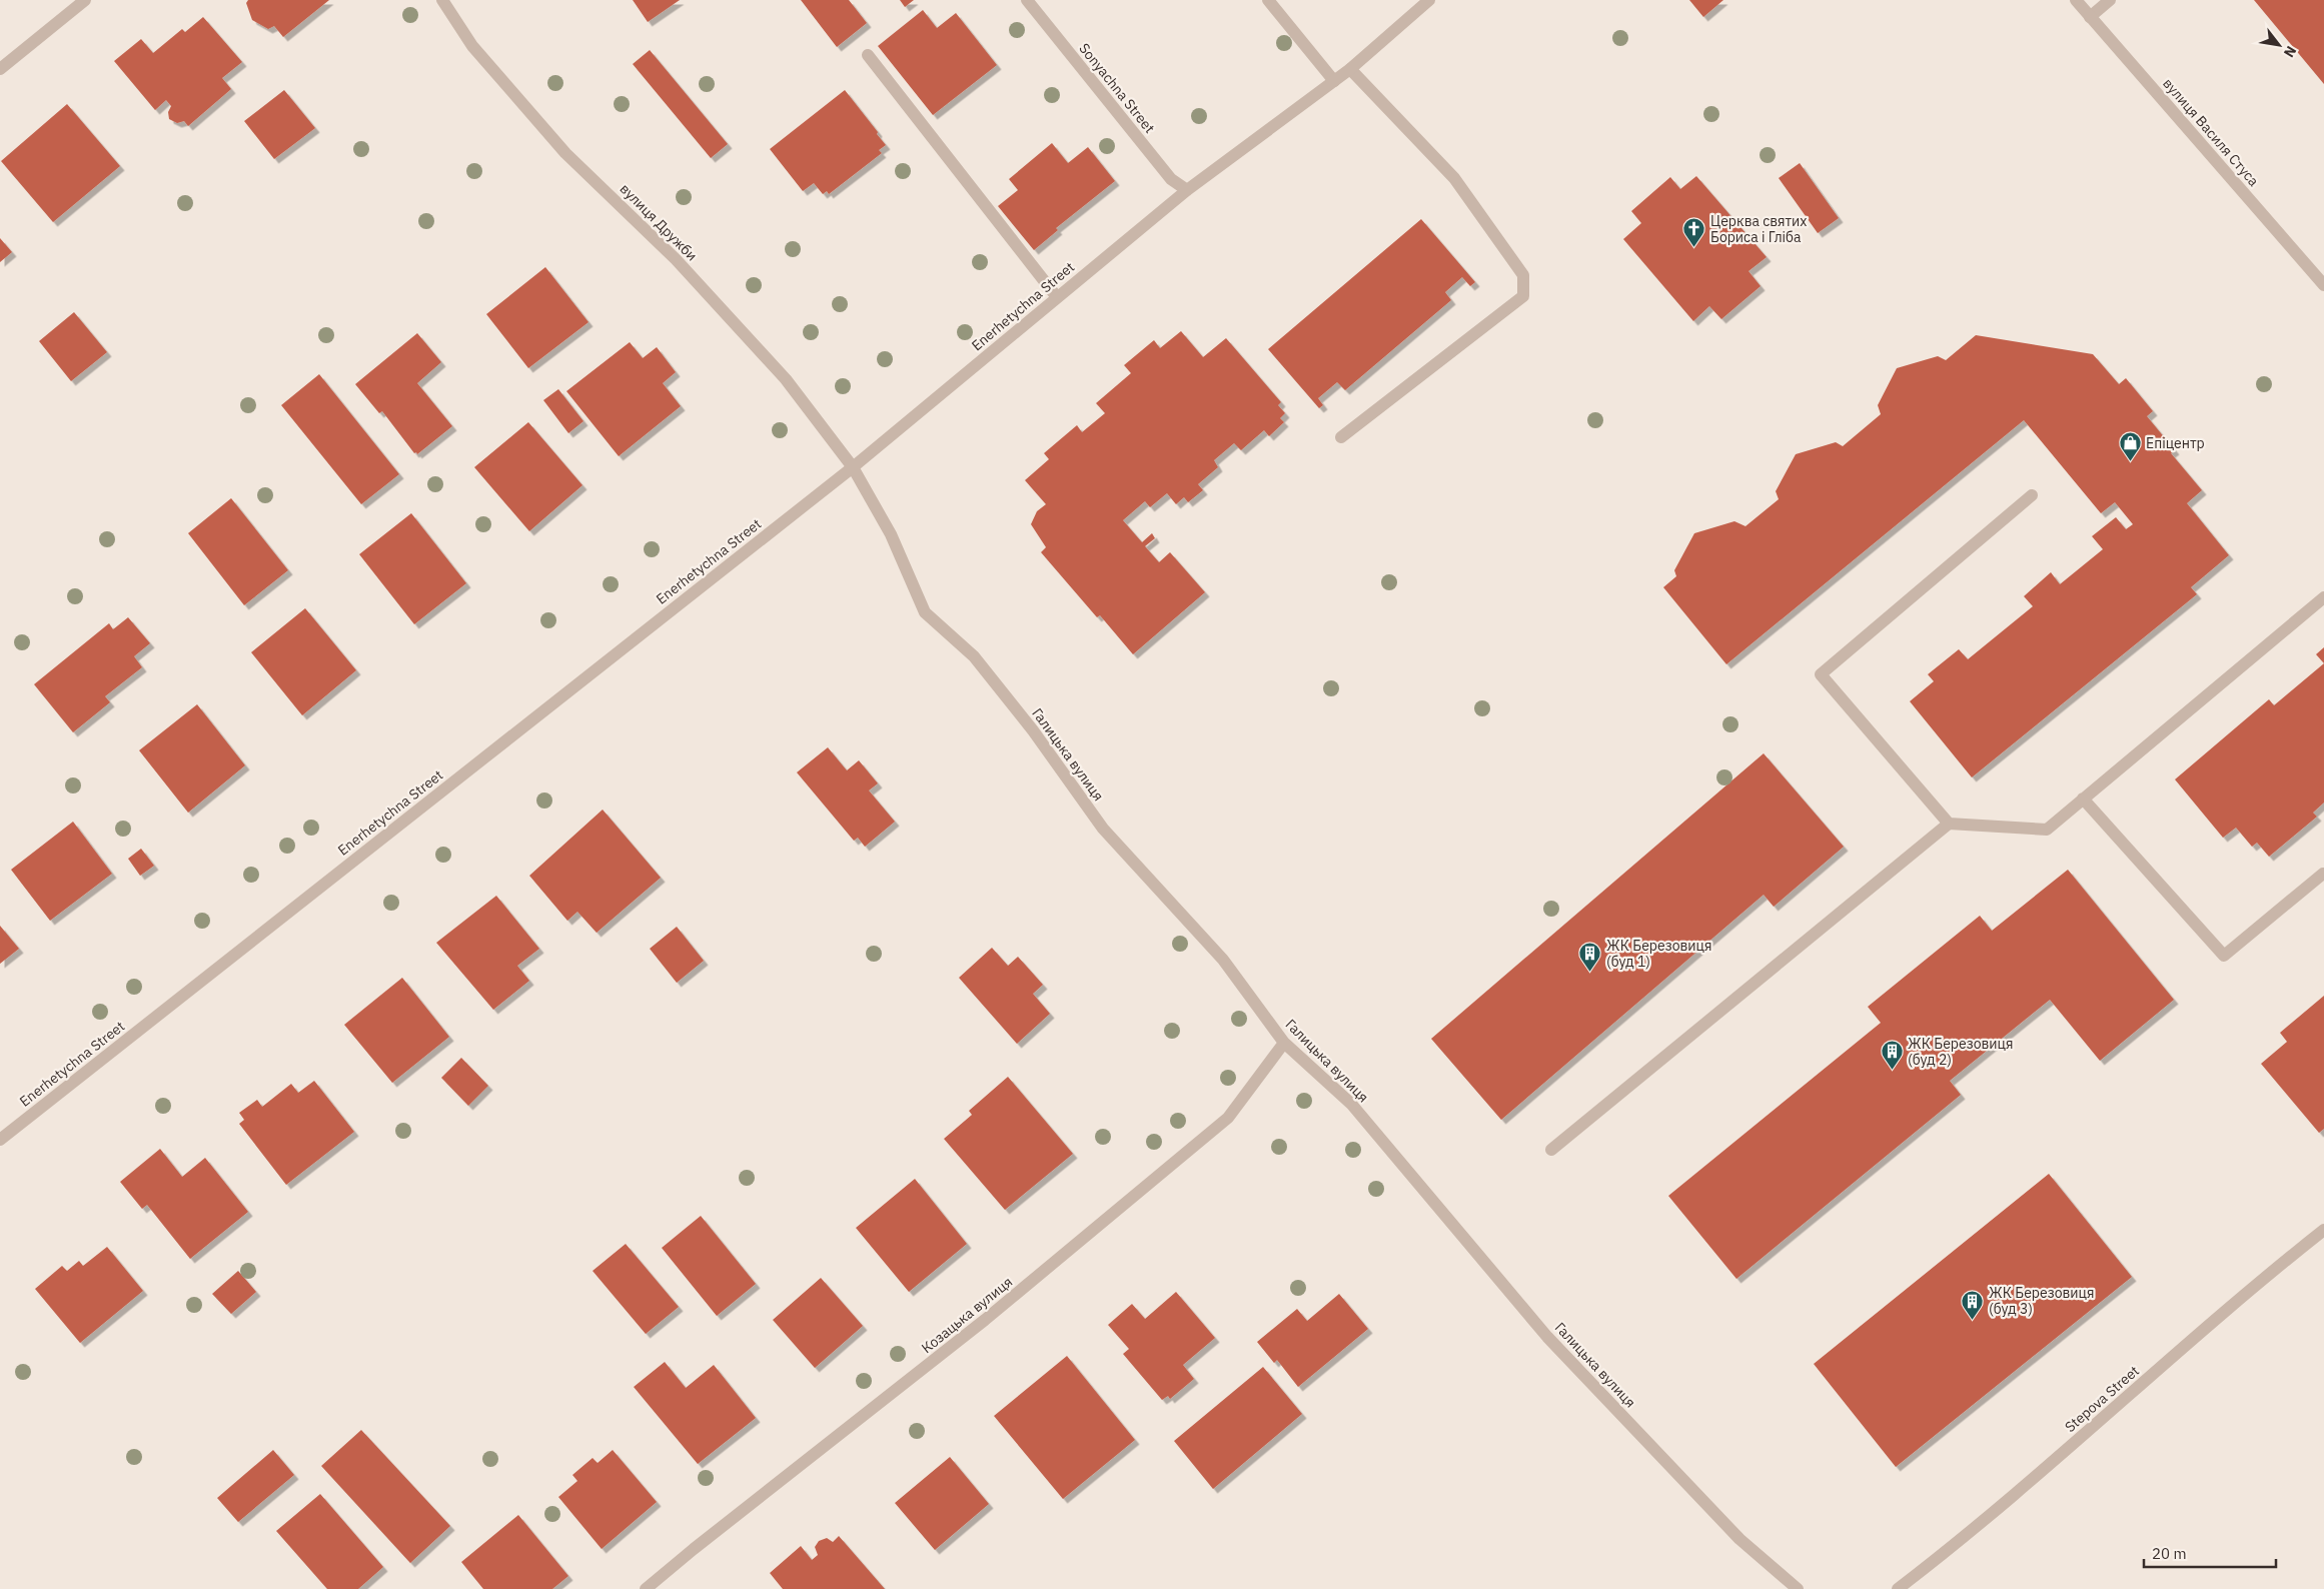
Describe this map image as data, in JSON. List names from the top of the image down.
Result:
{
  "streets": {
    "street": [
      "Sonyachna Street",
      "вулиця Василя Стуса",
      "вулиця Дружби",
      "Enerhetychna Street",
      "Галицька вулиця",
      "Козацька вулиця",
      "Stepova Street"
    ]
  },
  "crossings": [
    ["Sonyachna Street", "Enerhetychna Street"],
    ["вулиця Дружби", "Enerhetychna Street"],
    ["вулиця Дружби", "Галицька вулиця"],
    ["Enerhetychna Street", "Галицька вулиця"],
    ["Галицька вулиця", "Козацька вулиця"]
  ],
  "places": {
    "church": ["Церква святих Бориса і Гліба"],
    "shop": ["Епіцентр"],
    "building": ["ЖК Березовиця (буд 1)", "ЖК Березовиця (буд 2)", "ЖК Березовиця (буд 3)"]
  },
  "scale_bar": "20 m",
  "north": "bottom right"
}
